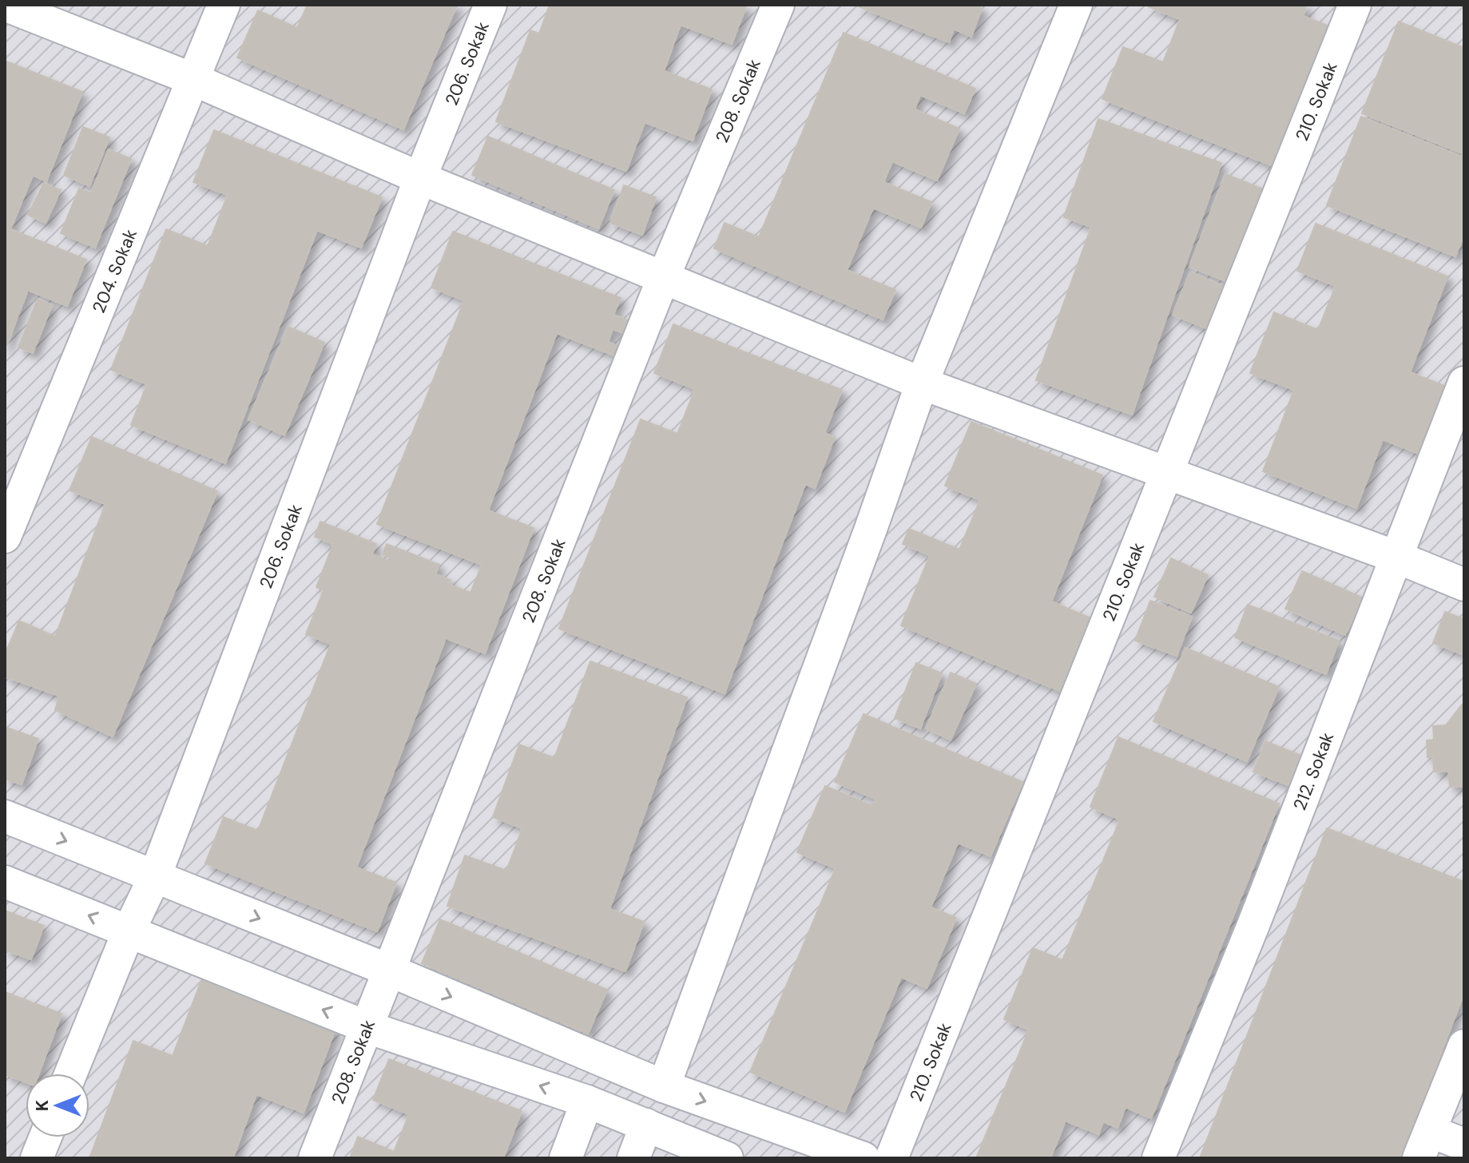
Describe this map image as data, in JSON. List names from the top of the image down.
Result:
{
  "streets": {
    "street": [
      "206. Sokak",
      "208. Sokak",
      "210. Sokak",
      "204. Sokak",
      "212. Sokak"
    ]
  },
  "north": "left"
}
